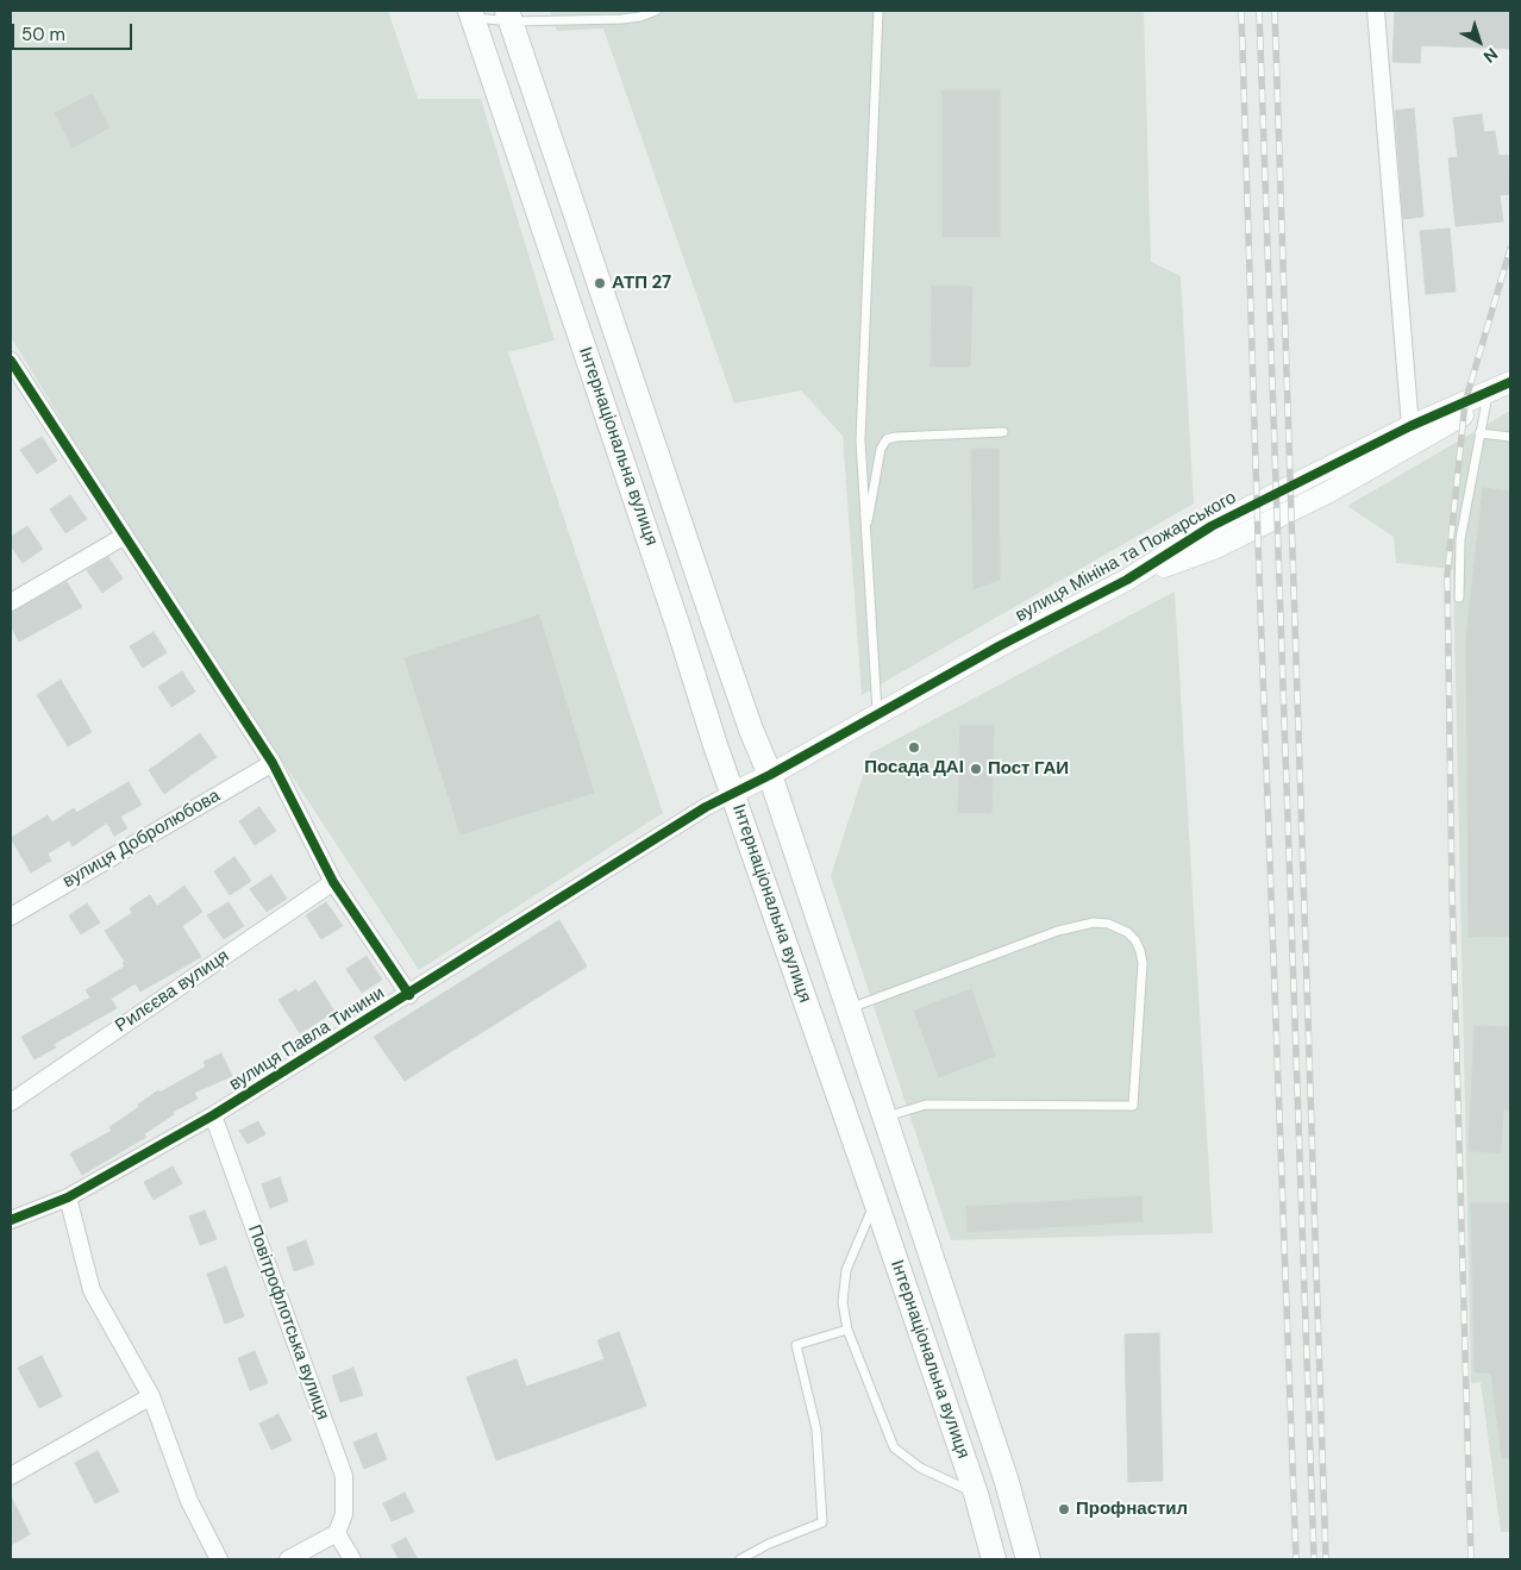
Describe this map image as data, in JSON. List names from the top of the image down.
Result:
{
  "streets": {
    "main road": ["Інтернаціональна вулиця"],
    "street": [
      "вулиця Мініна та Пожарського",
      "вулиця Добролюбова",
      "Рилєєва вулиця",
      "вулиця Павла Тичини",
      "Повітрофлотська вулиця"
    ]
  },
  "crossings": [
    ["Інтернаціональна вулиця", "вулиця Мініна та Пожарського"],
    ["Інтернаціональна вулиця", "вулиця Павла Тичини"],
    ["вулиця Мініна та Пожарського", "вулиця Павла Тичини"],
    ["вулиця Павла Тичини", "Повітрофлотська вулиця"]
  ],
  "places": [
    "АТП 27",
    "Посада ДАІ",
    "Пост ГАИ",
    "Профнастил"
  ],
  "scale_bar": "50 m",
  "north": "bottom right"
}
